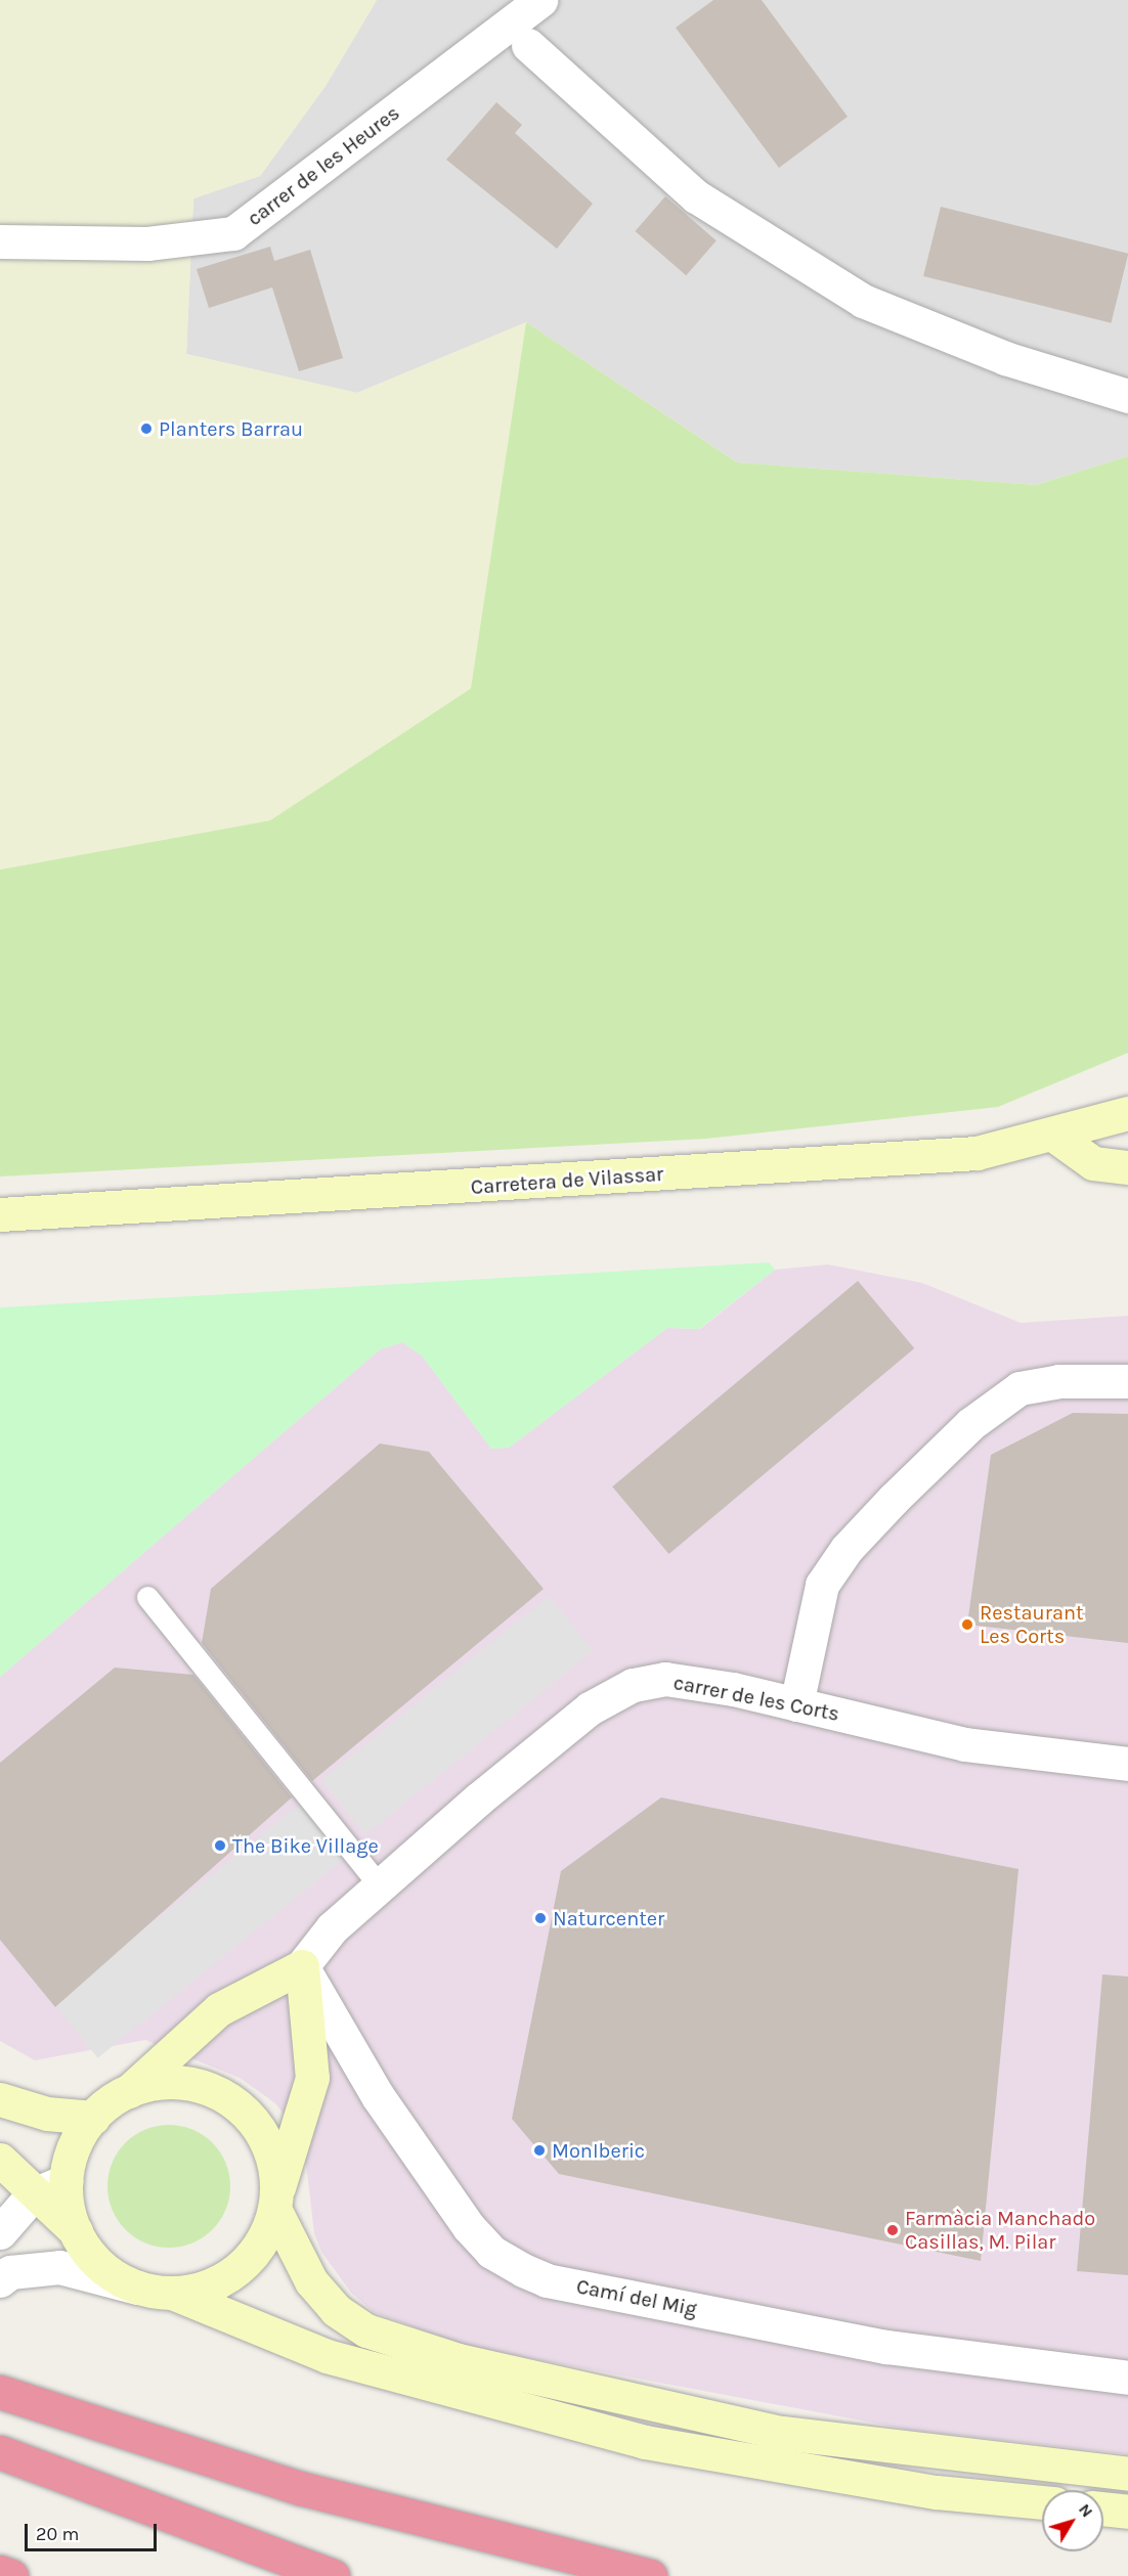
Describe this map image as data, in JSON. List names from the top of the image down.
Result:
{
  "streets": {
    "street": [
      "carrer de les Heures",
      "Carretera de Vilassar",
      "carrer de les Corts",
      "Camí del Mig"
    ]
  },
  "crossings": [
    ["carrer de les Corts", "Camí del Mig"]
  ],
  "places": [
    "Planters Barrau",
    "Restaurant Les Corts",
    "The Bike Village",
    "Naturcenter",
    "MonIberic",
    "Farmàcia Manchado Casillas, M. Pilar"
  ],
  "scale_bar": "20 m",
  "north": "top right"
}
